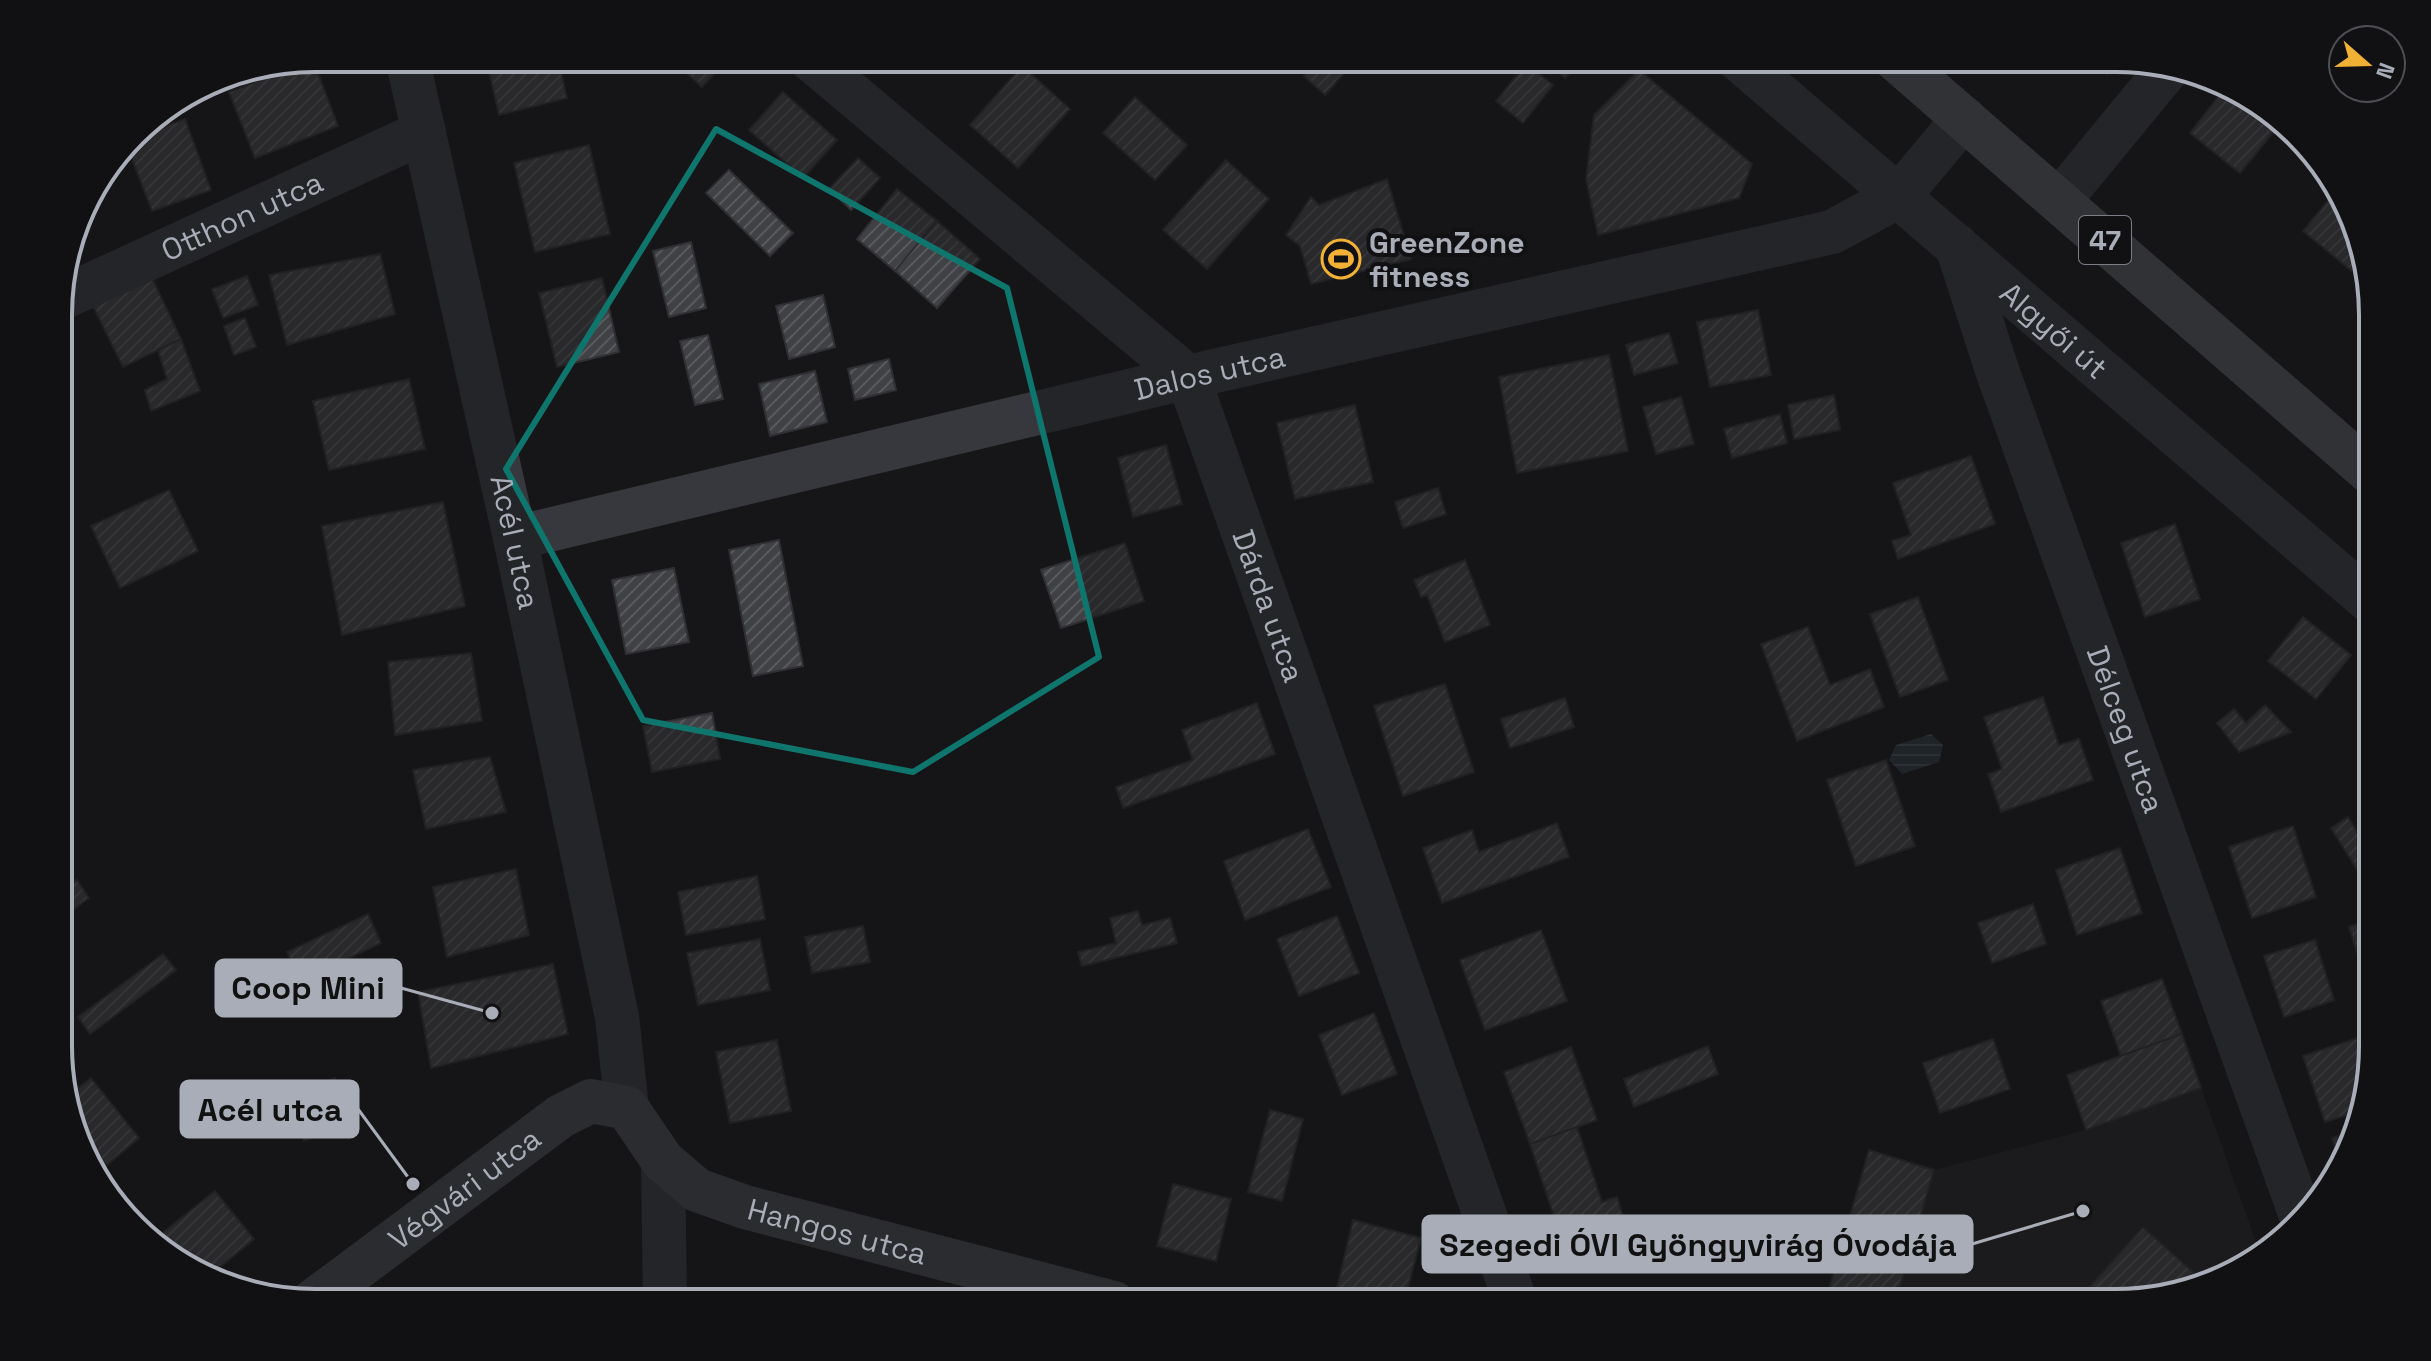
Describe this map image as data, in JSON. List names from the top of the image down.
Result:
{
  "streets": {
    "main road": ["47"],
    "street": [
      "Otthon utca",
      "Algyői út",
      "Dalos utca",
      "Acél utca",
      "Dárda utca",
      "Délceg utca",
      "Végvári utca",
      "Hangos utca"
    ]
  },
  "crossings": [
    ["Otthon utca", "Acél utca"],
    ["Algyői út", "Dalos utca"],
    ["Algyői út", "Délceg utca"],
    ["Dalos utca", "Acél utca"],
    ["Dalos utca", "Dárda utca"],
    ["Acél utca", "Végvári utca"],
    ["Acél utca", "Hangos utca"]
  ],
  "places": {
    "sports": ["GreenZone fitness"],
    "other": ["Coop Mini", "Acél utca", "Szegedi ÓVI Gyöngyvirág Óvodája"]
  },
  "north": "right"
}
